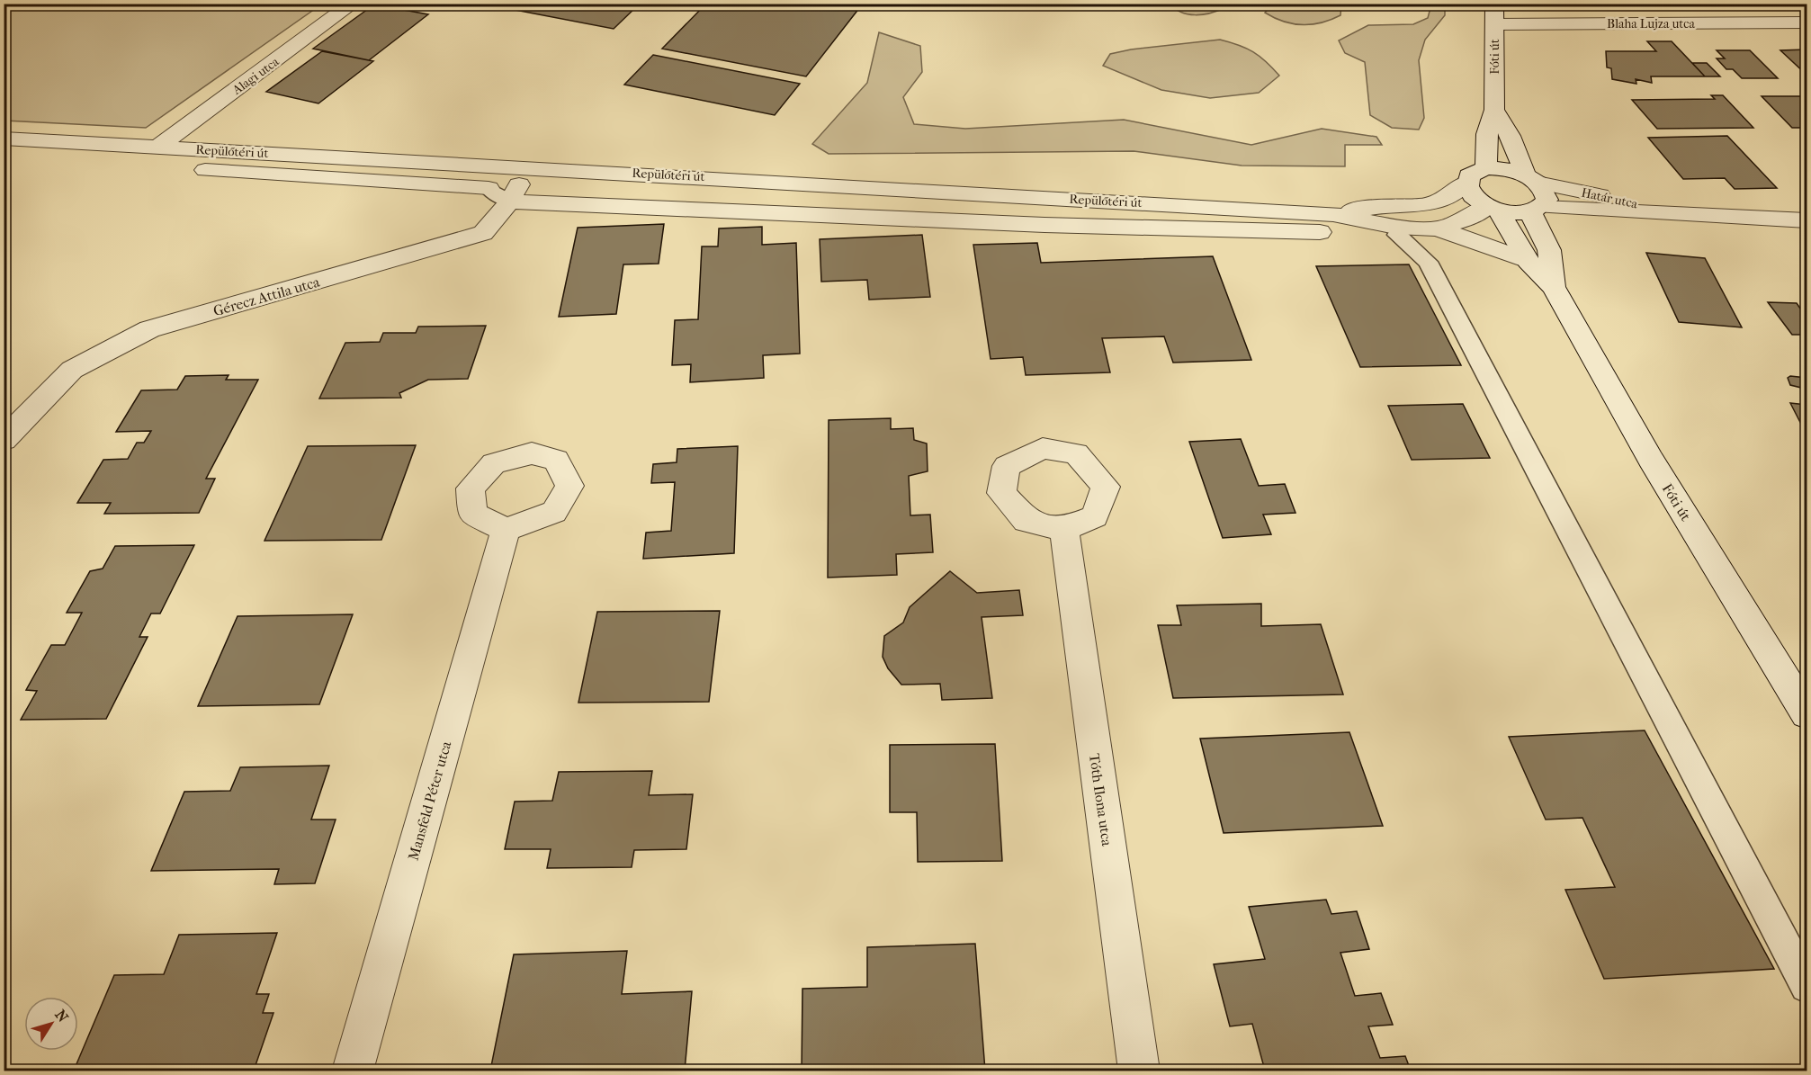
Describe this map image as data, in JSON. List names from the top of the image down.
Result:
{
  "streets": {
    "street": [
      "Blaha Lujza utca",
      "Fóti út",
      "Alagi utca",
      "Repülőtéri út",
      "Határ utca",
      "Gérecz Attila utca",
      "Tóth Ilona utca",
      "Mansfeld Péter utca"
    ]
  },
  "crossings": [
    ["Blaha Lujza utca", "Fóti út"],
    ["Fóti út", "Repülőtéri út"],
    ["Fóti út", "Határ utca"],
    ["Alagi utca", "Repülőtéri út"],
    ["Repülőtéri út", "Gérecz Attila utca"]
  ],
  "north": "top right"
}
